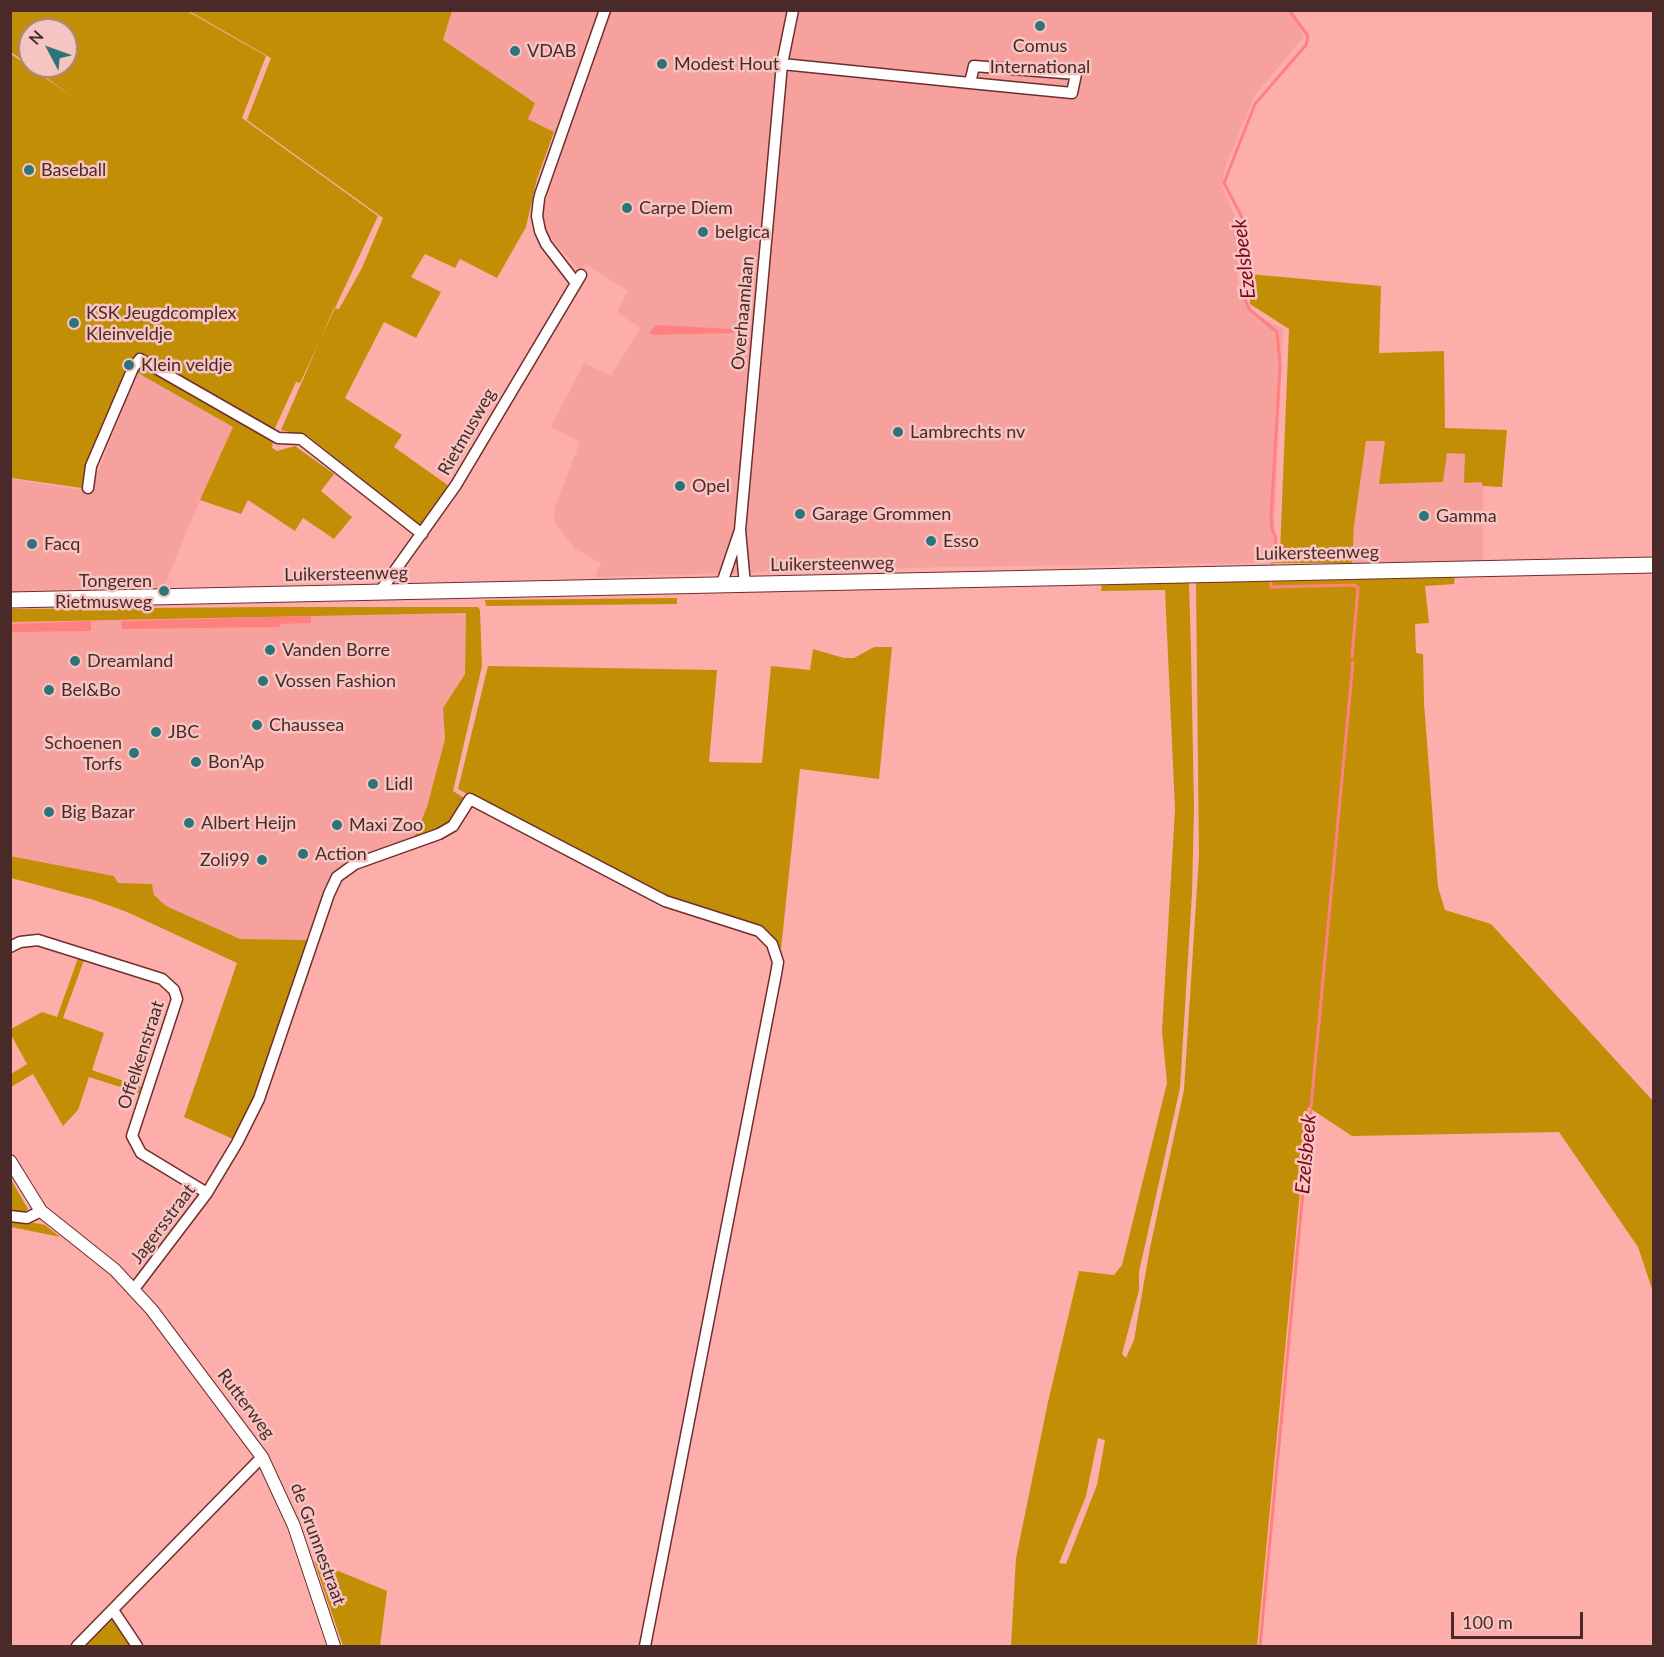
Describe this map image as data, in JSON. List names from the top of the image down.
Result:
{
  "streets": {
    "main road": ["Luikersteenweg"],
    "street": [
      "Overhaamlaan",
      "Rietmusweg",
      "Offelkenstraat",
      "Jagersstraat",
      "Rutterweg",
      "de Grunnestraat"
    ]
  },
  "crossings": [
    ["Overhaamlaan", "Luikersteenweg"],
    ["Rietmusweg", "Luikersteenweg"],
    ["Offelkenstraat", "Jagersstraat"],
    ["Jagersstraat", "Rutterweg"],
    ["Rutterweg", "de Grunnestraat"]
  ],
  "water": ["Ezelsbeek"],
  "places": [
    "Comus International",
    "VDAB",
    "Modest Hout",
    "Baseball",
    "Carpe Diem",
    "belgica",
    "KSK Jeugdcomplex Kleinveldje",
    "Klein veldje",
    "Lambrechts nv",
    "Opel",
    "Garage Grommen",
    "Gamma",
    "Esso",
    "Facq",
    "Tongeren Rietmusweg",
    "Vanden Borre",
    "Dreamland",
    "Vossen Fashion",
    "Bel&Bo",
    "Chaussea",
    "JBC",
    "Schoenen Torfs",
    "Bon’Ap",
    "Lidl",
    "Big Bazar",
    "Albert Heijn",
    "Maxi Zoo",
    "Action",
    "Zoli99"
  ],
  "scale_bar": "100 m",
  "north": "top left"
}
